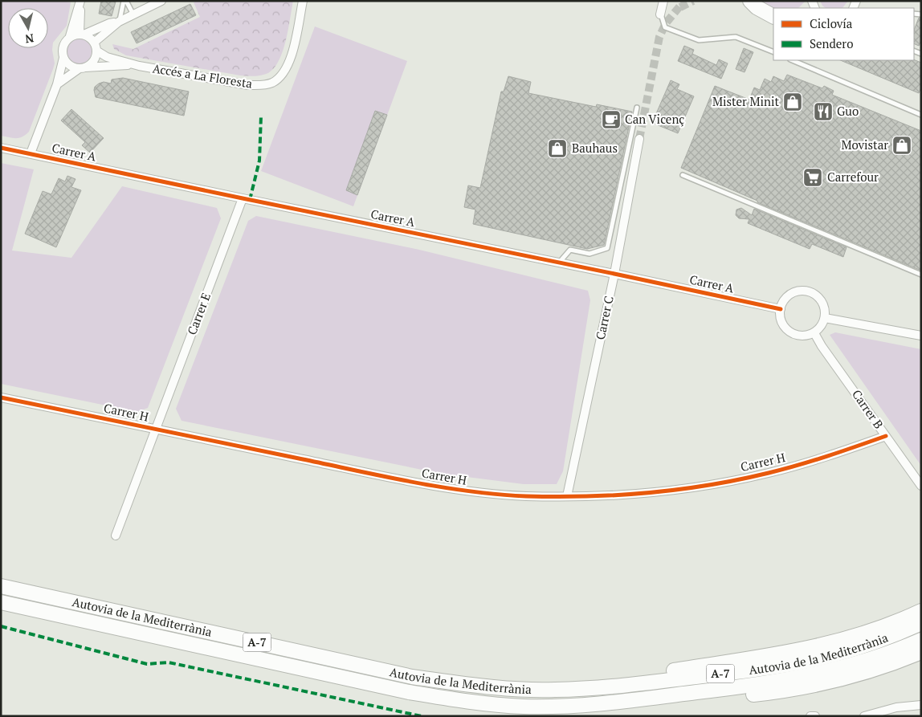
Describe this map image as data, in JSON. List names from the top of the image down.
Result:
{
  "streets": {
    "highway": ["Autovia de la Mediterrània", "A-7"],
    "street": [
      "Accés a La Floresta",
      "Carrer A",
      "Carrer E",
      "Carrer C",
      "Carrer B",
      "Carrer H"
    ]
  },
  "crossings": [
    ["Carrer A", "Carrer E"],
    ["Carrer A", "Carrer C"],
    ["Carrer A", "Carrer B"],
    ["Carrer E", "Carrer H"],
    ["Carrer C", "Carrer H"],
    ["Carrer B", "Carrer H"]
  ],
  "places": {
    "shop": ["Mister Minit", "Movistar", "Bauhaus"],
    "restaurant": ["Guo"],
    "cafe": ["Can Vicenç"],
    "supermarket": ["Carrefour"]
  },
  "legend": ["Ciclovía", "Sendero"],
  "north": "bottom"
}
